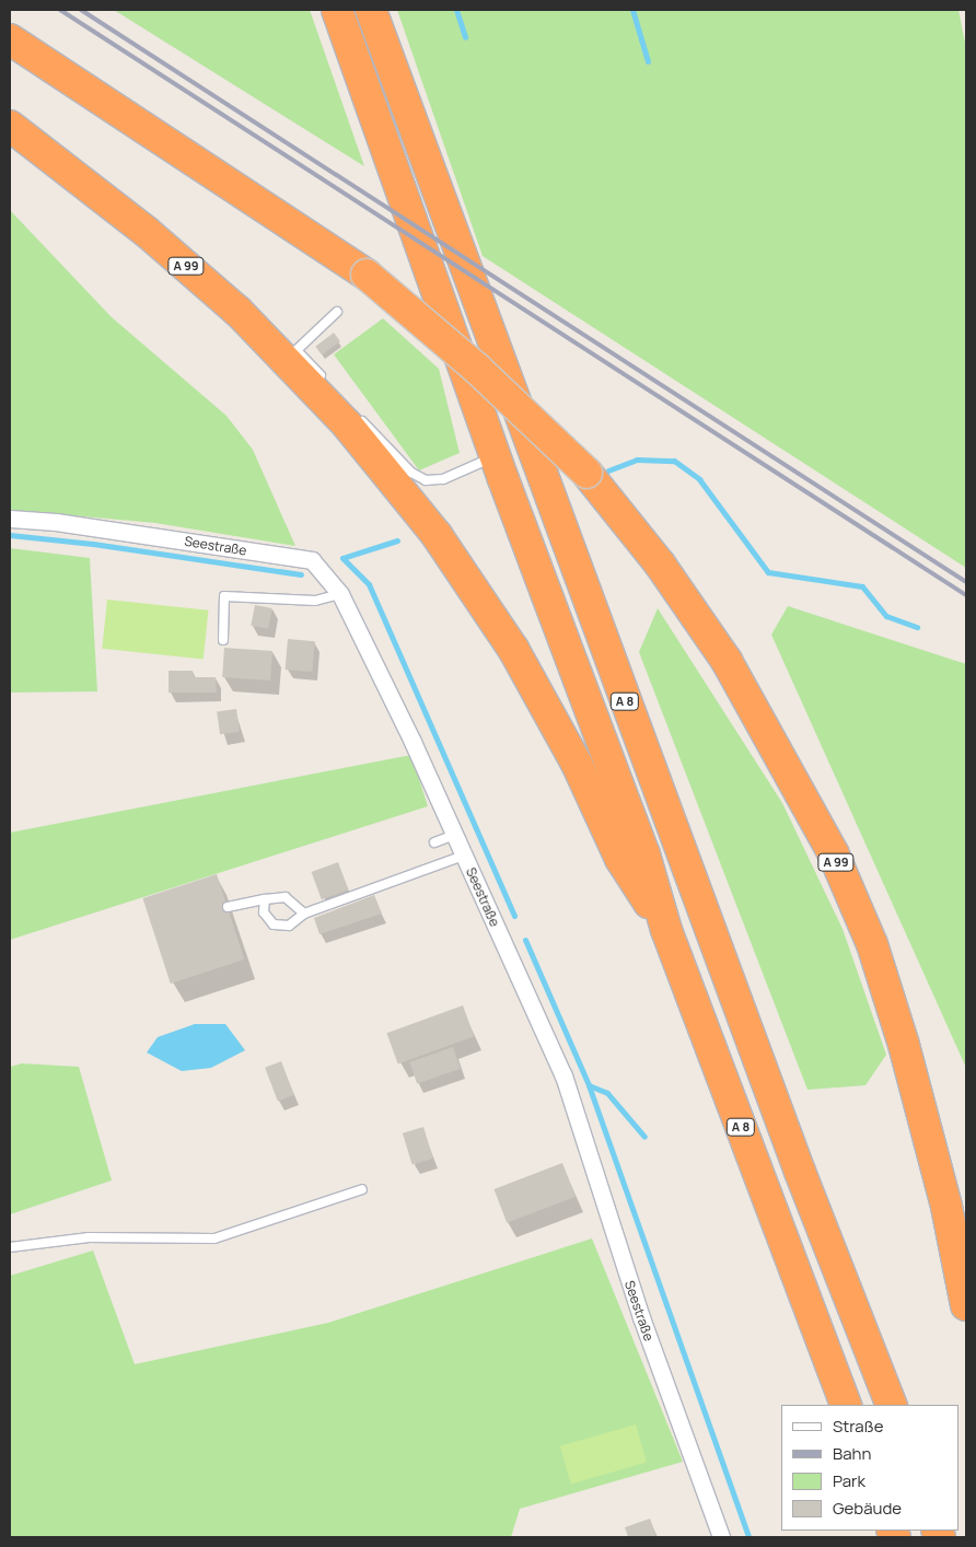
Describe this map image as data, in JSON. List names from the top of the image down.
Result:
{
  "streets": {
    "highway": ["A 99", "A 8"],
    "street": ["Seestraße"]
  },
  "crossings": [
    ["A 99", "A 8"]
  ],
  "legend": [
    "Straße",
    "Bahn",
    "Park",
    "Gebäude"
  ]
}
